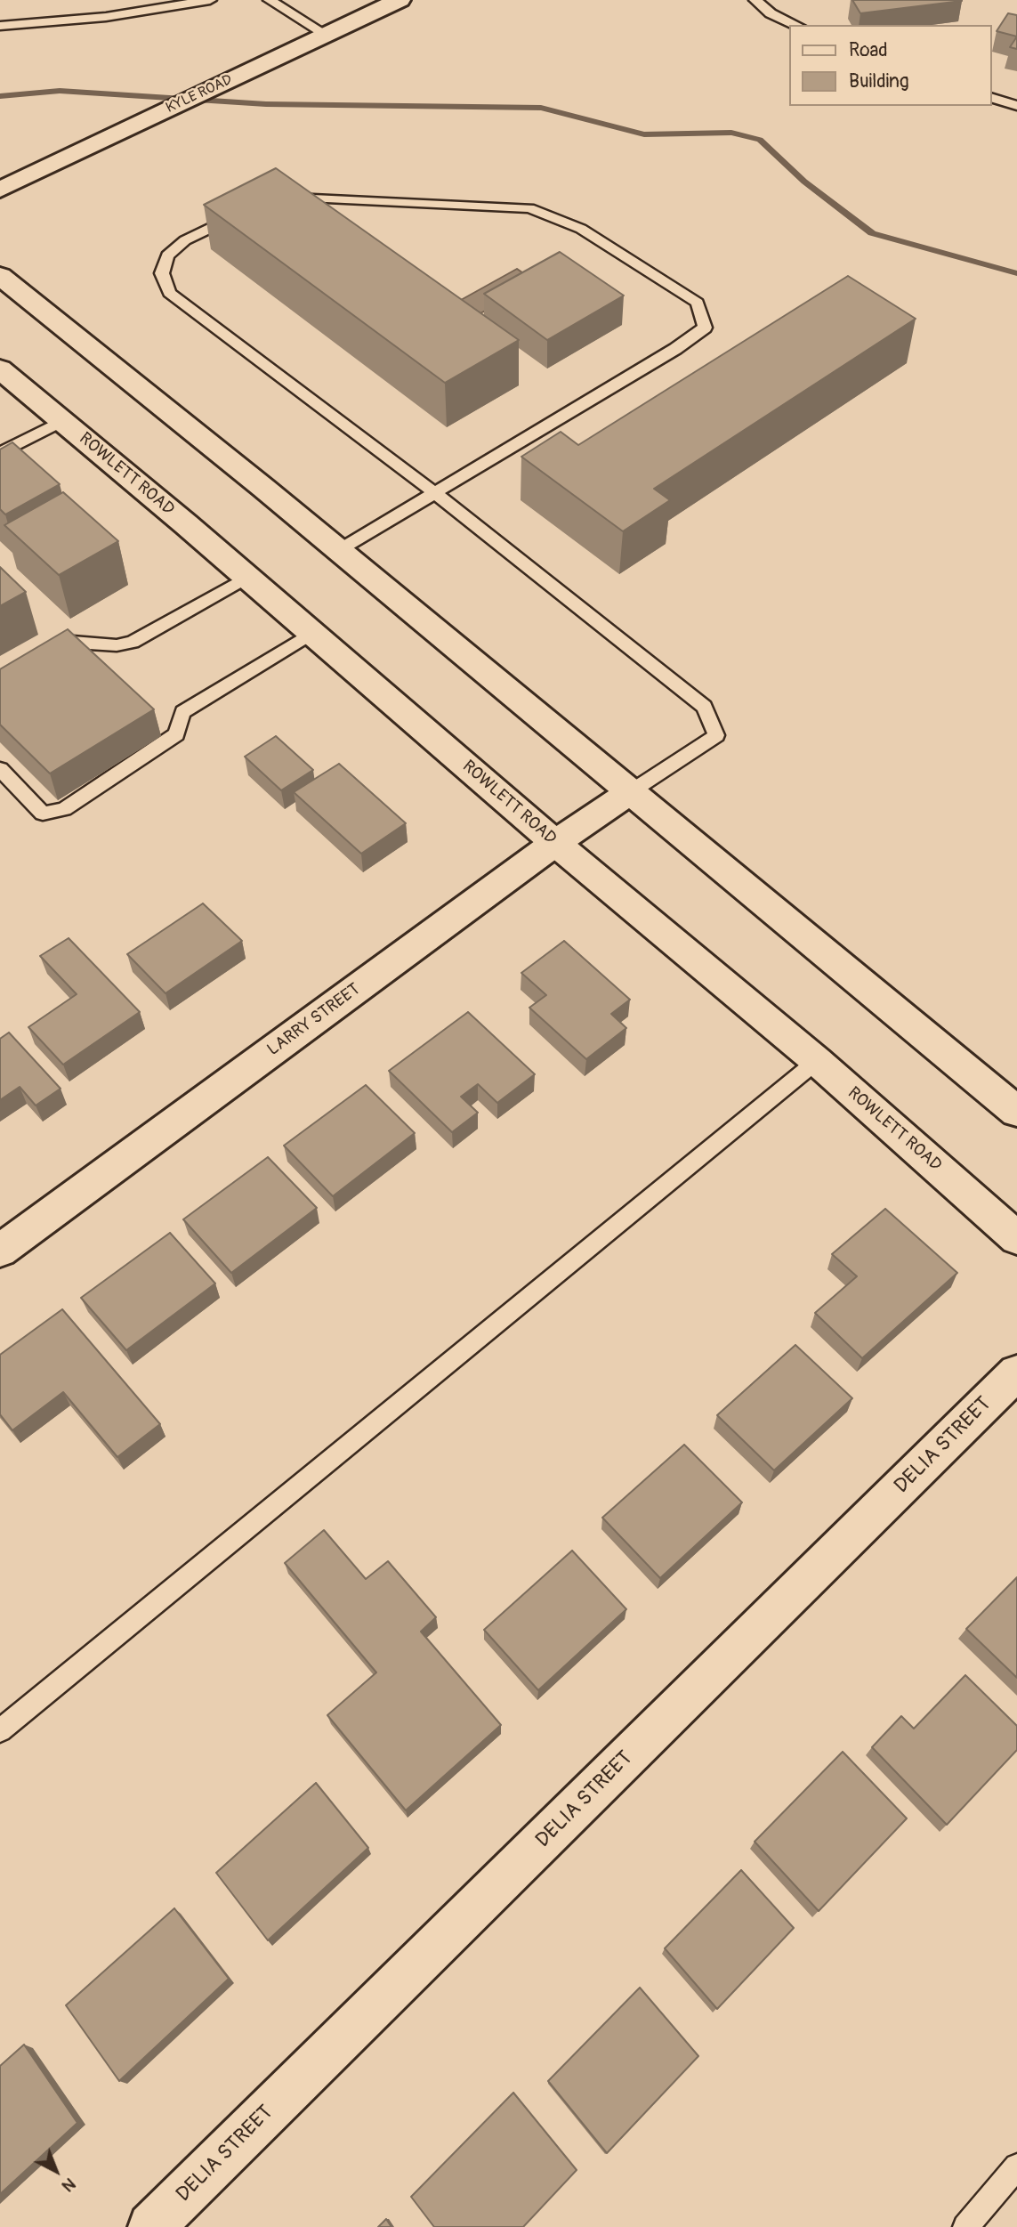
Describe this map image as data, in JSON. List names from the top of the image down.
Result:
{
  "streets": {
    "main road": [
      "KYLE ROAD",
      "ROWLETT ROAD",
      "LARRY STREET",
      "DELIA STREET"
    ]
  },
  "crossings": [
    ["ROWLETT ROAD", "LARRY STREET"]
  ],
  "legend": ["Road", "Building"],
  "north": "bottom right"
}
